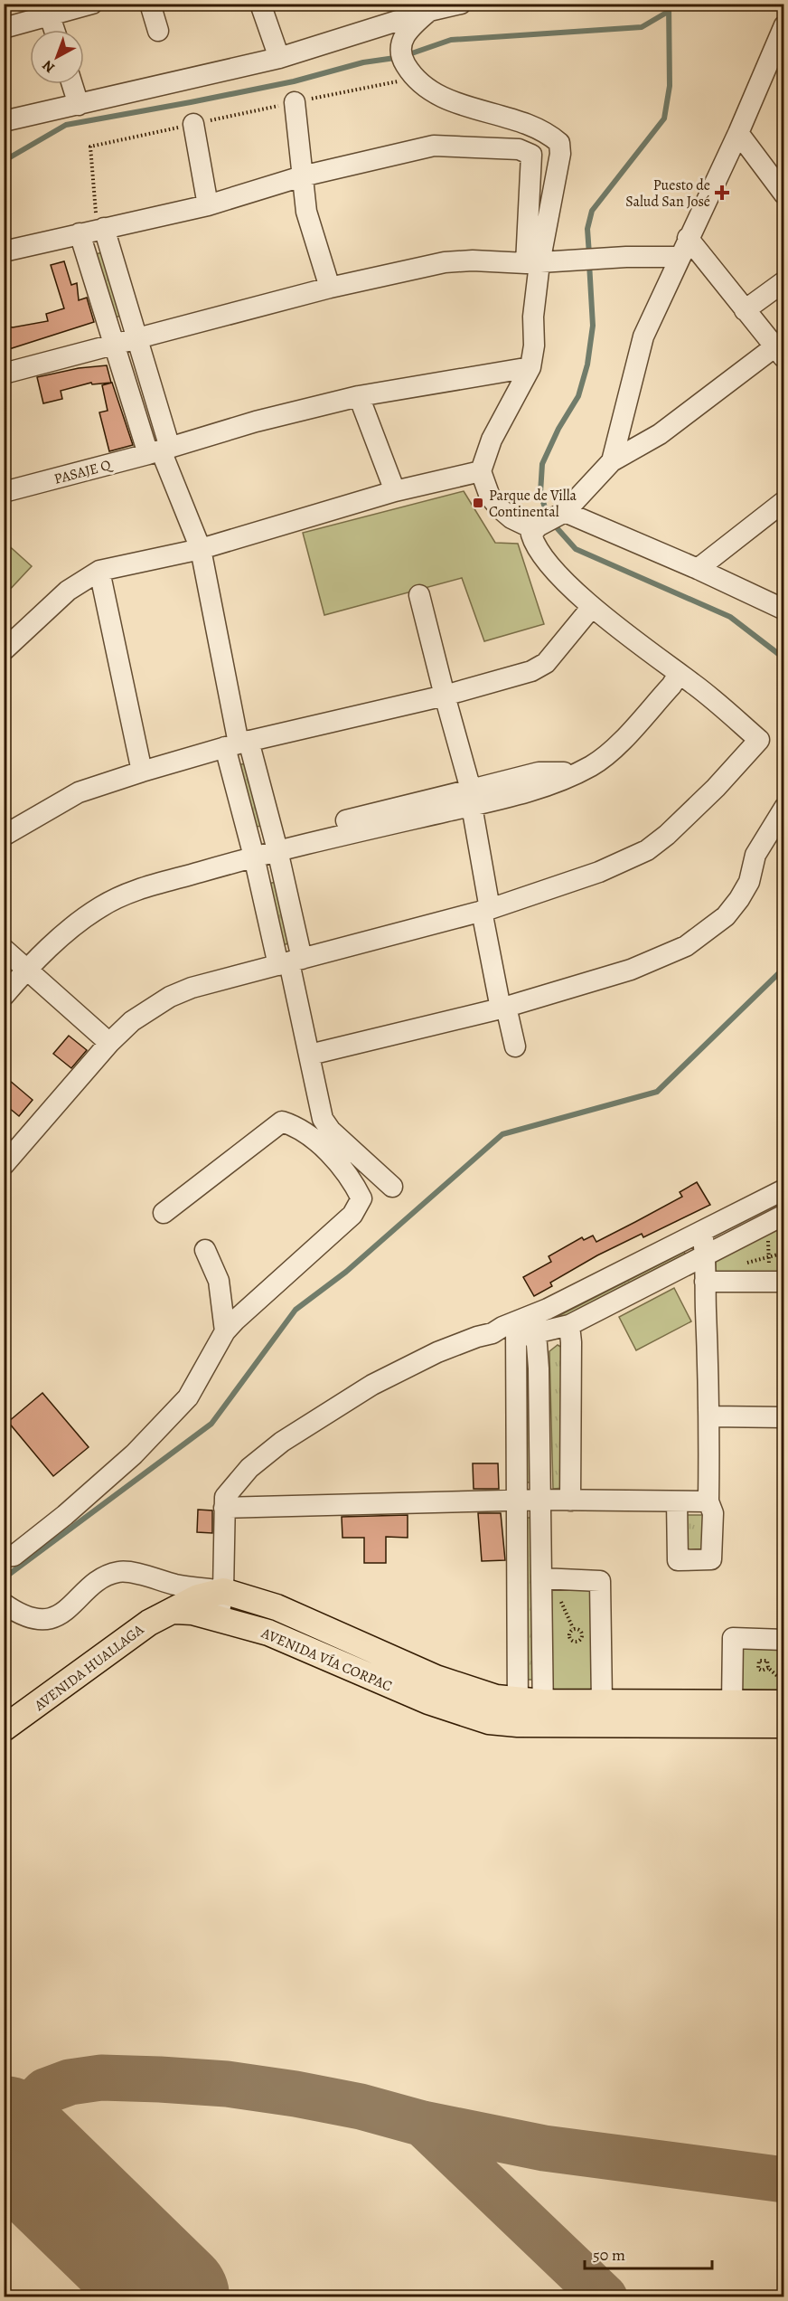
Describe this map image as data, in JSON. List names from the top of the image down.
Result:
{
  "streets": {
    "main road": ["AVENIDA VÍA CORPAC", "AVENIDA HUALLAGA"],
    "street": ["PASAJE Q"]
  },
  "crossings": [
    ["AVENIDA VÍA CORPAC", "AVENIDA HUALLAGA"]
  ],
  "places": {
    "health": ["Puesto de Salud San José"],
    "transit": ["Parque de Villa Continental"]
  },
  "scale_bar": "50 m",
  "north": "bottom left"
}
